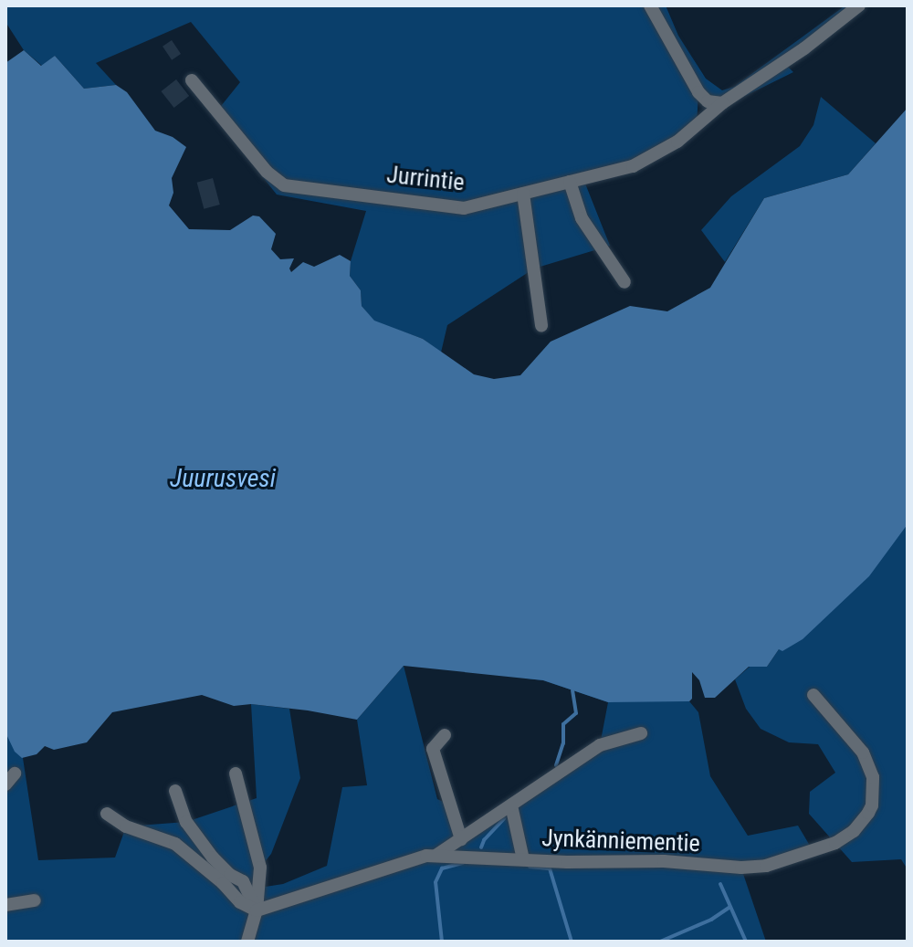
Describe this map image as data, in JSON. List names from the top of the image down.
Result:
{
  "streets": {
    "street": ["Jurrintie", "Jynkänniementie"]
  },
  "water": ["Juurusvesi"]
}
